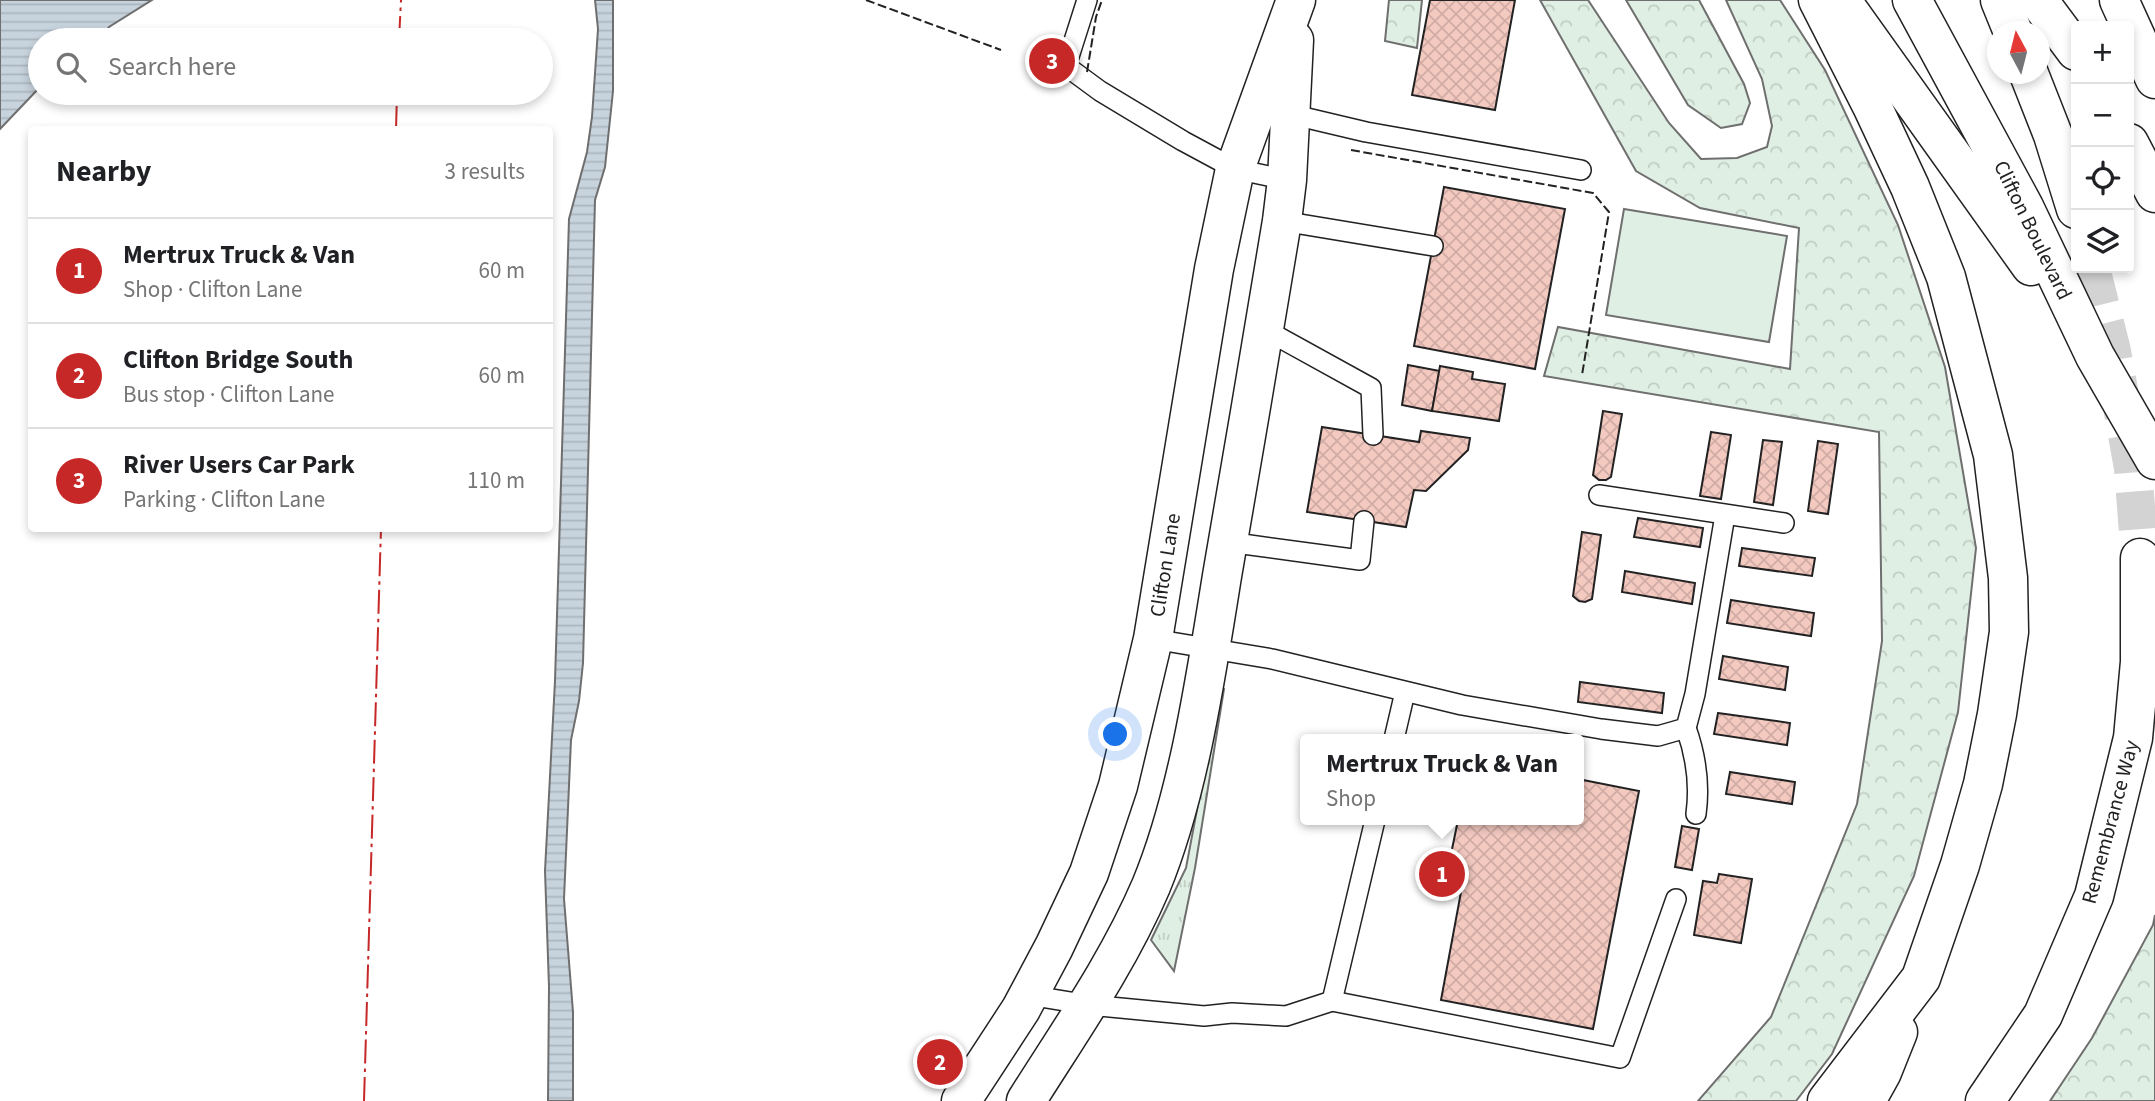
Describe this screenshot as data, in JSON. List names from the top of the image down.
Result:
{
  "streets": {
    "main road": ["Clifton Boulevard", "Clifton Lane", "Remembrance Way"]
  },
  "north": "top",
  "page": {
    "map_buttons": ["+", "−"],
    "search": "Search here",
    "pins": ["3", "1", "2"],
    "heading": ["Nearby", "3 results"],
    "list": [
      {
        "mark": "1",
        "name": "Mertrux Truck & Van",
        "note": "Shop · Clifton Lane",
        "value": "60 m"
      },
      {
        "mark": "2",
        "name": "Clifton Bridge South",
        "note": "Bus stop · Clifton Lane",
        "value": "60 m"
      },
      {
        "mark": "3",
        "name": "River Users Car Park",
        "note": "Parking · Clifton Lane",
        "value": "110 m"
      }
    ],
    "popup": ["Mertrux Truck & Van", "Shop"]
  }
}
